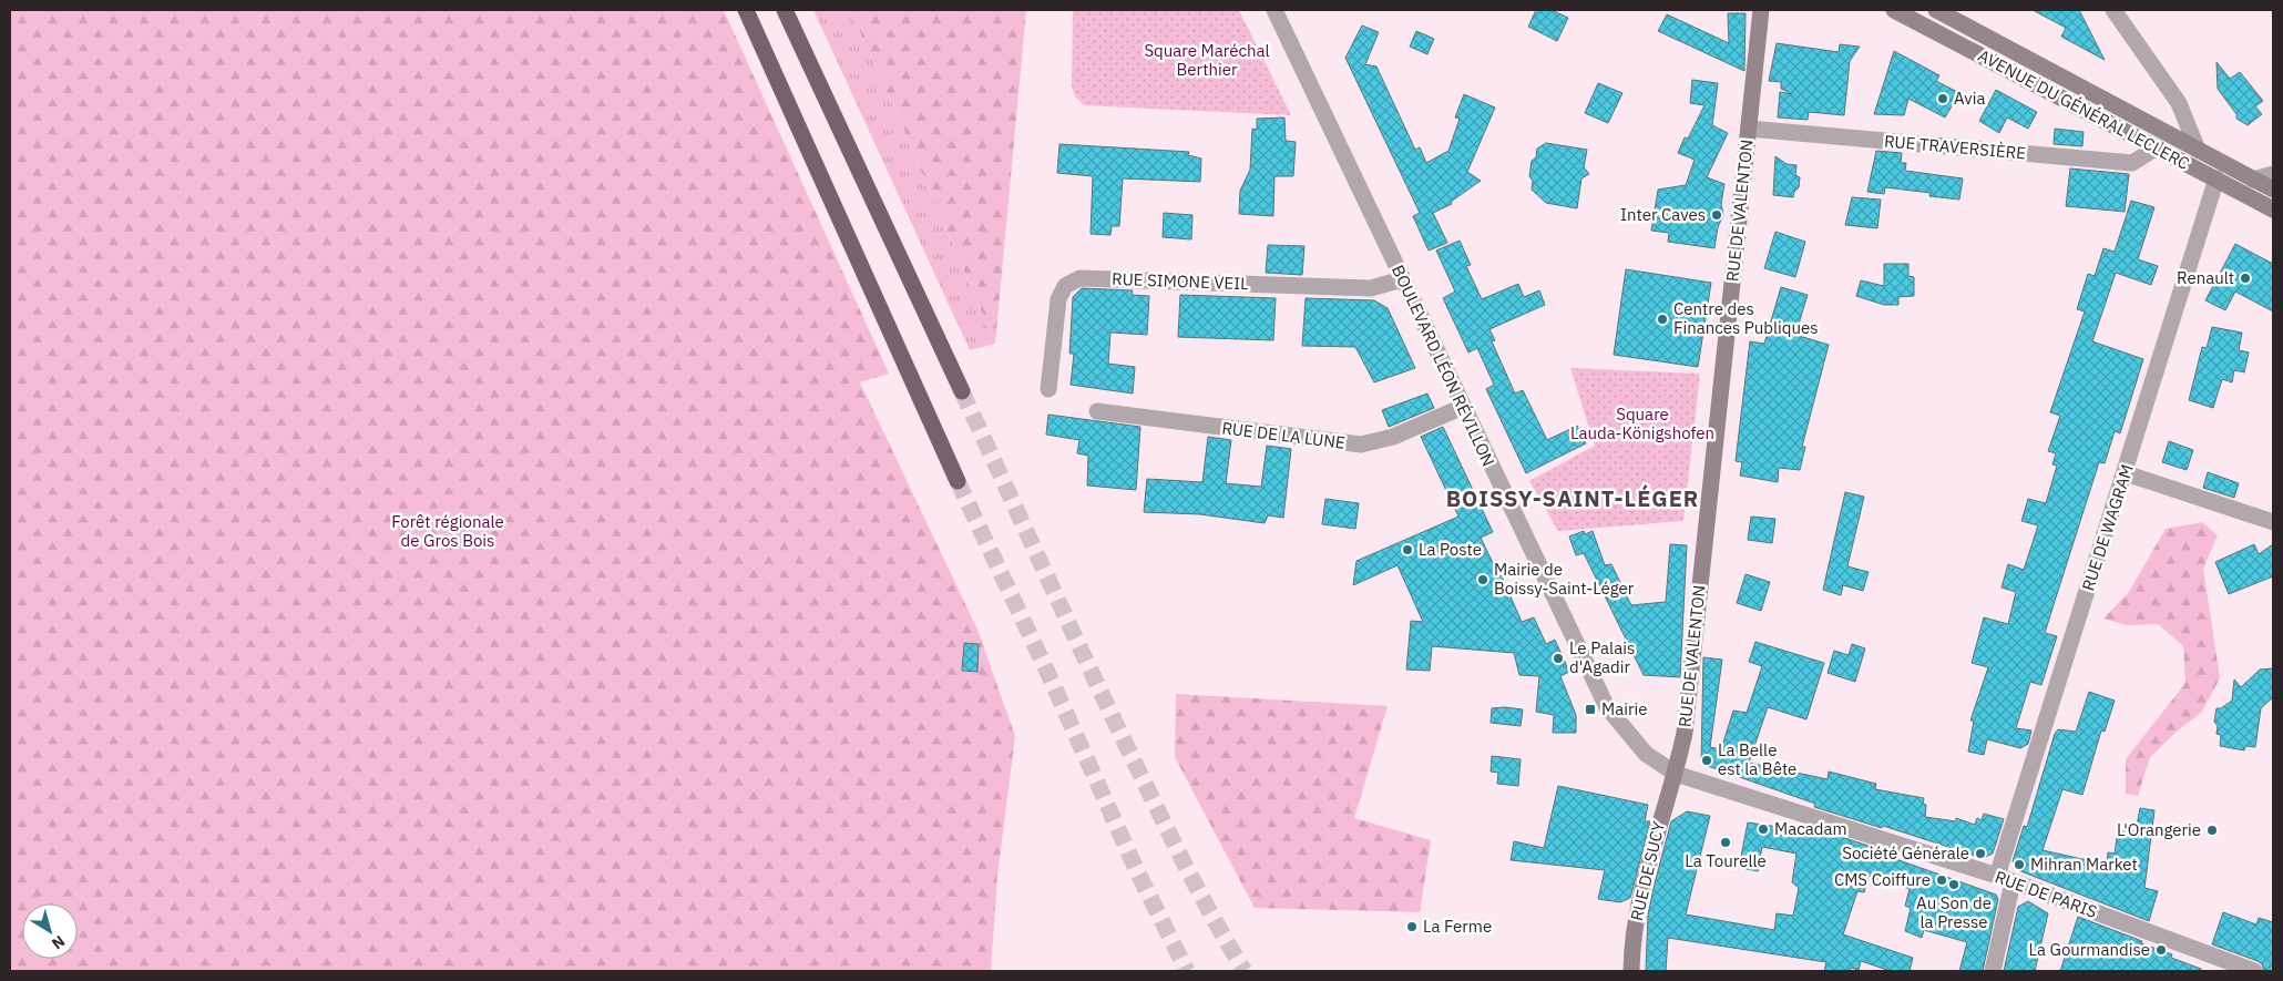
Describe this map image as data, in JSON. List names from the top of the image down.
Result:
{
  "streets": {
    "main road": ["AVENUE DU GÉNÉRAL LECLERC", "RUE DE VALENTON", "RUE DE SUCY"],
    "street": [
      "RUE TRAVERSIÈRE",
      "RUE SIMONE VEIL",
      "BOULEVARD LÉON RÉVILLON",
      "RUE DE LA LUNE",
      "RUE DE WAGRAM",
      "RUE DE PARIS"
    ]
  },
  "crossings": [
    ["AVENUE DU GÉNÉRAL LECLERC", "RUE TRAVERSIÈRE"],
    ["AVENUE DU GÉNÉRAL LECLERC", "RUE DE WAGRAM"],
    ["RUE TRAVERSIÈRE", "RUE DE VALENTON"],
    ["RUE DE VALENTON", "BOULEVARD LÉON RÉVILLON"],
    ["RUE DE VALENTON", "RUE DE SUCY"],
    ["RUE DE VALENTON", "RUE DE PARIS"],
    ["RUE SIMONE VEIL", "BOULEVARD LÉON RÉVILLON"],
    ["BOULEVARD LÉON RÉVILLON", "RUE DE LA LUNE"],
    ["BOULEVARD LÉON RÉVILLON", "RUE DE SUCY"],
    ["BOULEVARD LÉON RÉVILLON", "RUE DE PARIS"],
    ["RUE DE WAGRAM", "RUE DE PARIS"],
    ["RUE DE SUCY", "RUE DE PARIS"]
  ],
  "districts": ["BOISSY-SAINT-LÉGER"],
  "parks": ["Square Maréchal Berthier", "Square Lauda-Königshofen", "Forêt régionale de Gros Bois"],
  "places": {
    "other": [
      "Avia",
      "Inter Caves",
      "Renault",
      "Centre des Finances Publiques",
      "La Poste",
      "Mairie de Boissy-Saint-Léger",
      "Le Palais d'Agadir",
      "La Belle est la Bête",
      "Macadam",
      "L'Orangerie",
      "La Tourelle",
      "Société Générale",
      "Mihran Market",
      "CMS Coiffure",
      "Au Son de la Presse",
      "La Ferme",
      "La Gourmandise"
    ],
    "transit": ["Mairie"]
  },
  "north": "bottom right"
}
